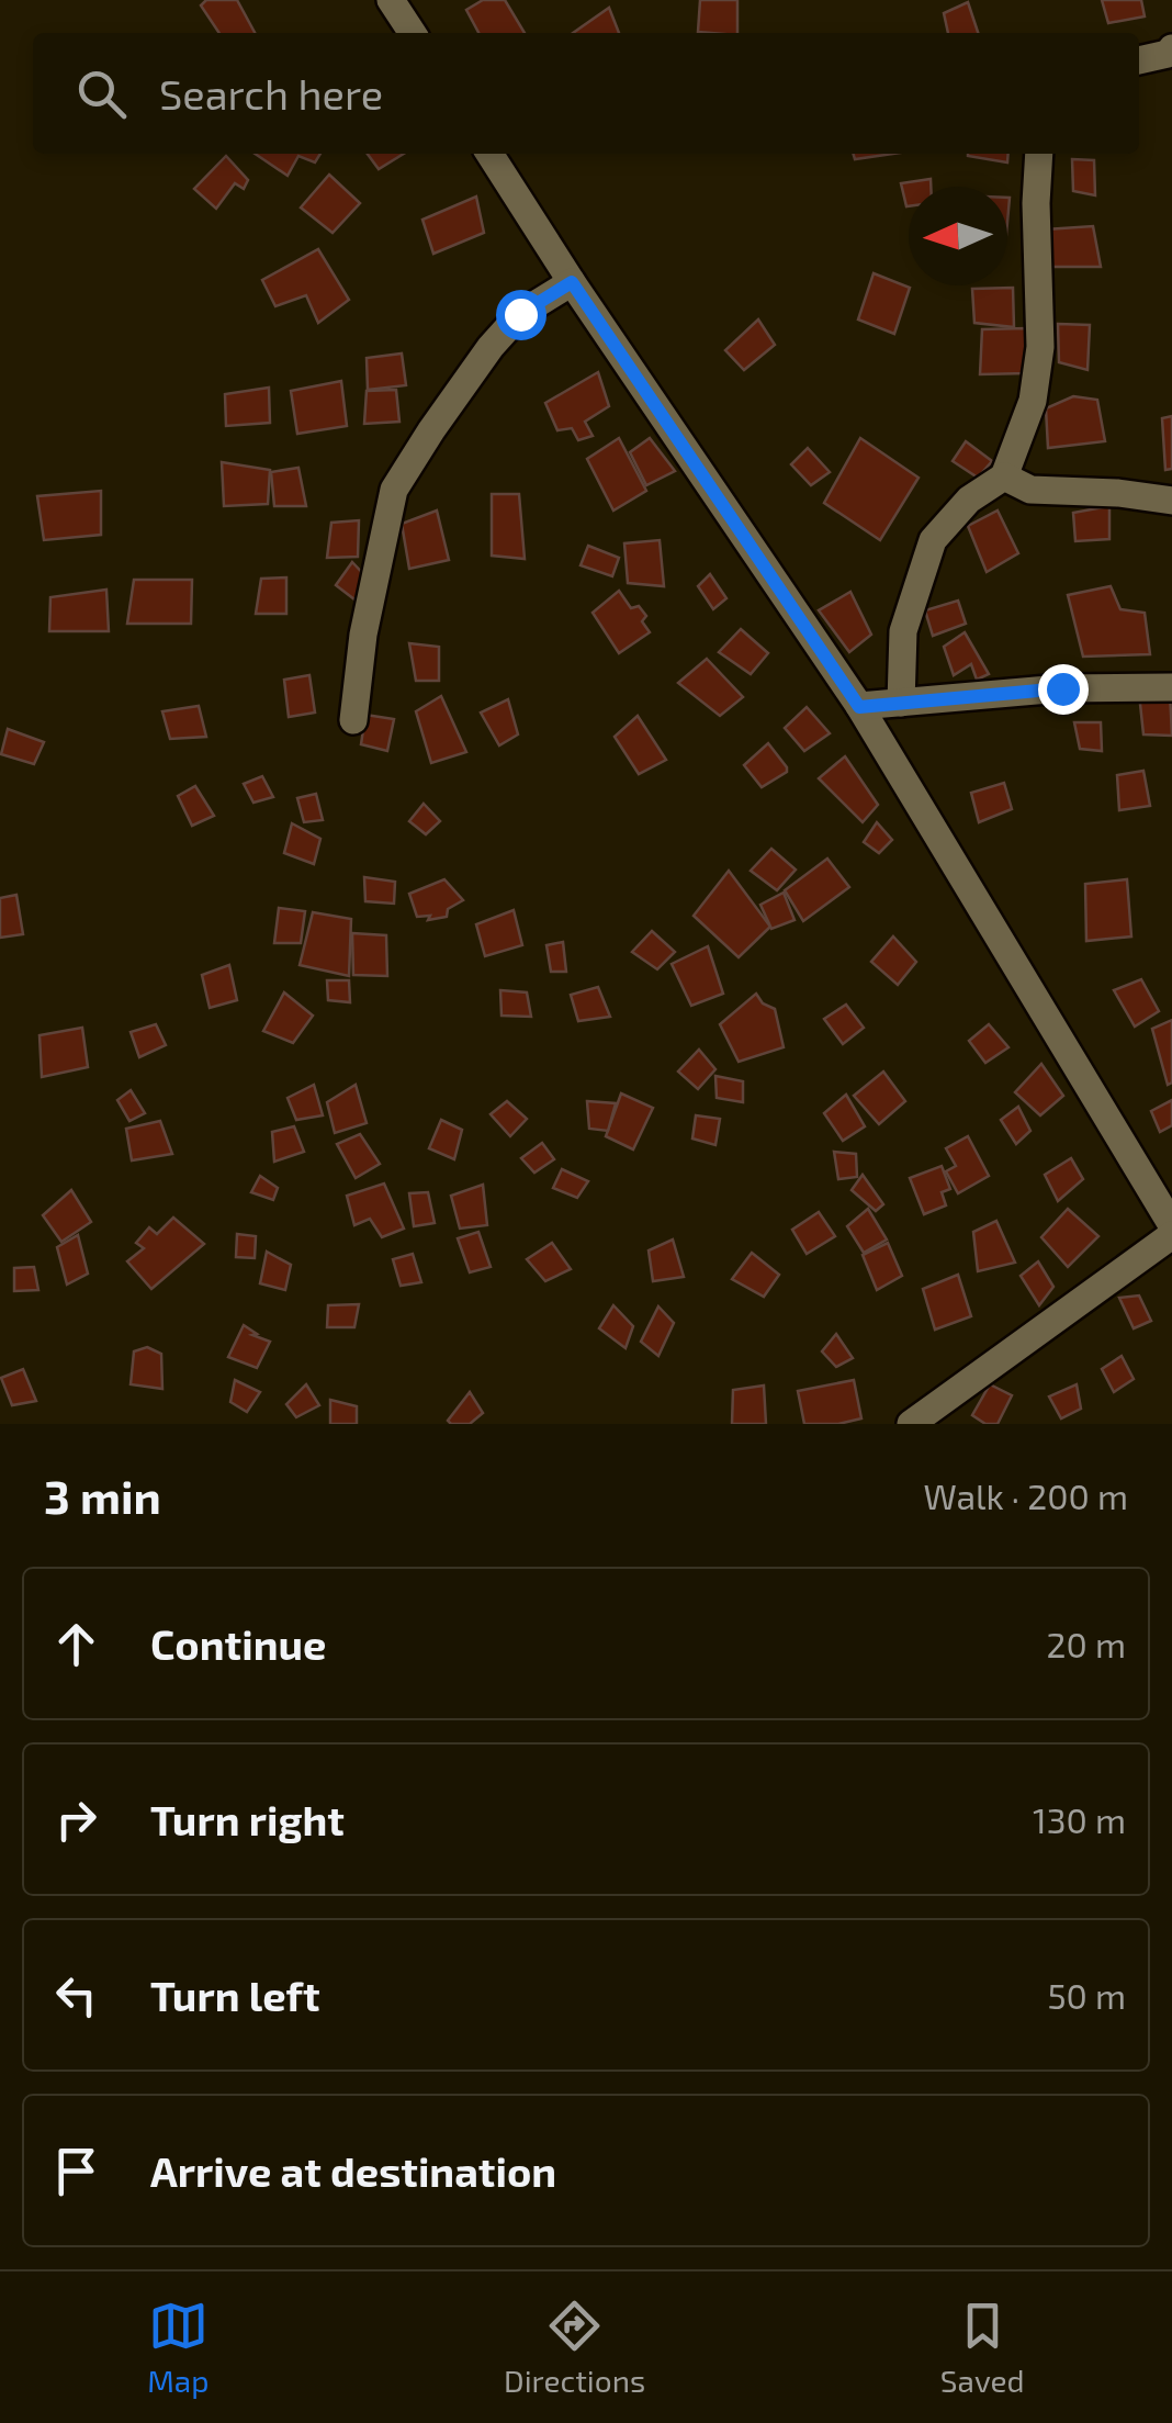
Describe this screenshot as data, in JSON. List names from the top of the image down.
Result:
{
  "north": "left",
  "page": {
    "search": "Search here",
    "heading": ["3 min", "Walk · 200 m"],
    "list": [
      ["Continue", "20 m"],
      ["Turn right", "130 m"],
      ["Turn left", "50 m"],
      "Arrive at destination"
    ],
    "nav": ["Map", "Directions", "Saved"]
  }
}
